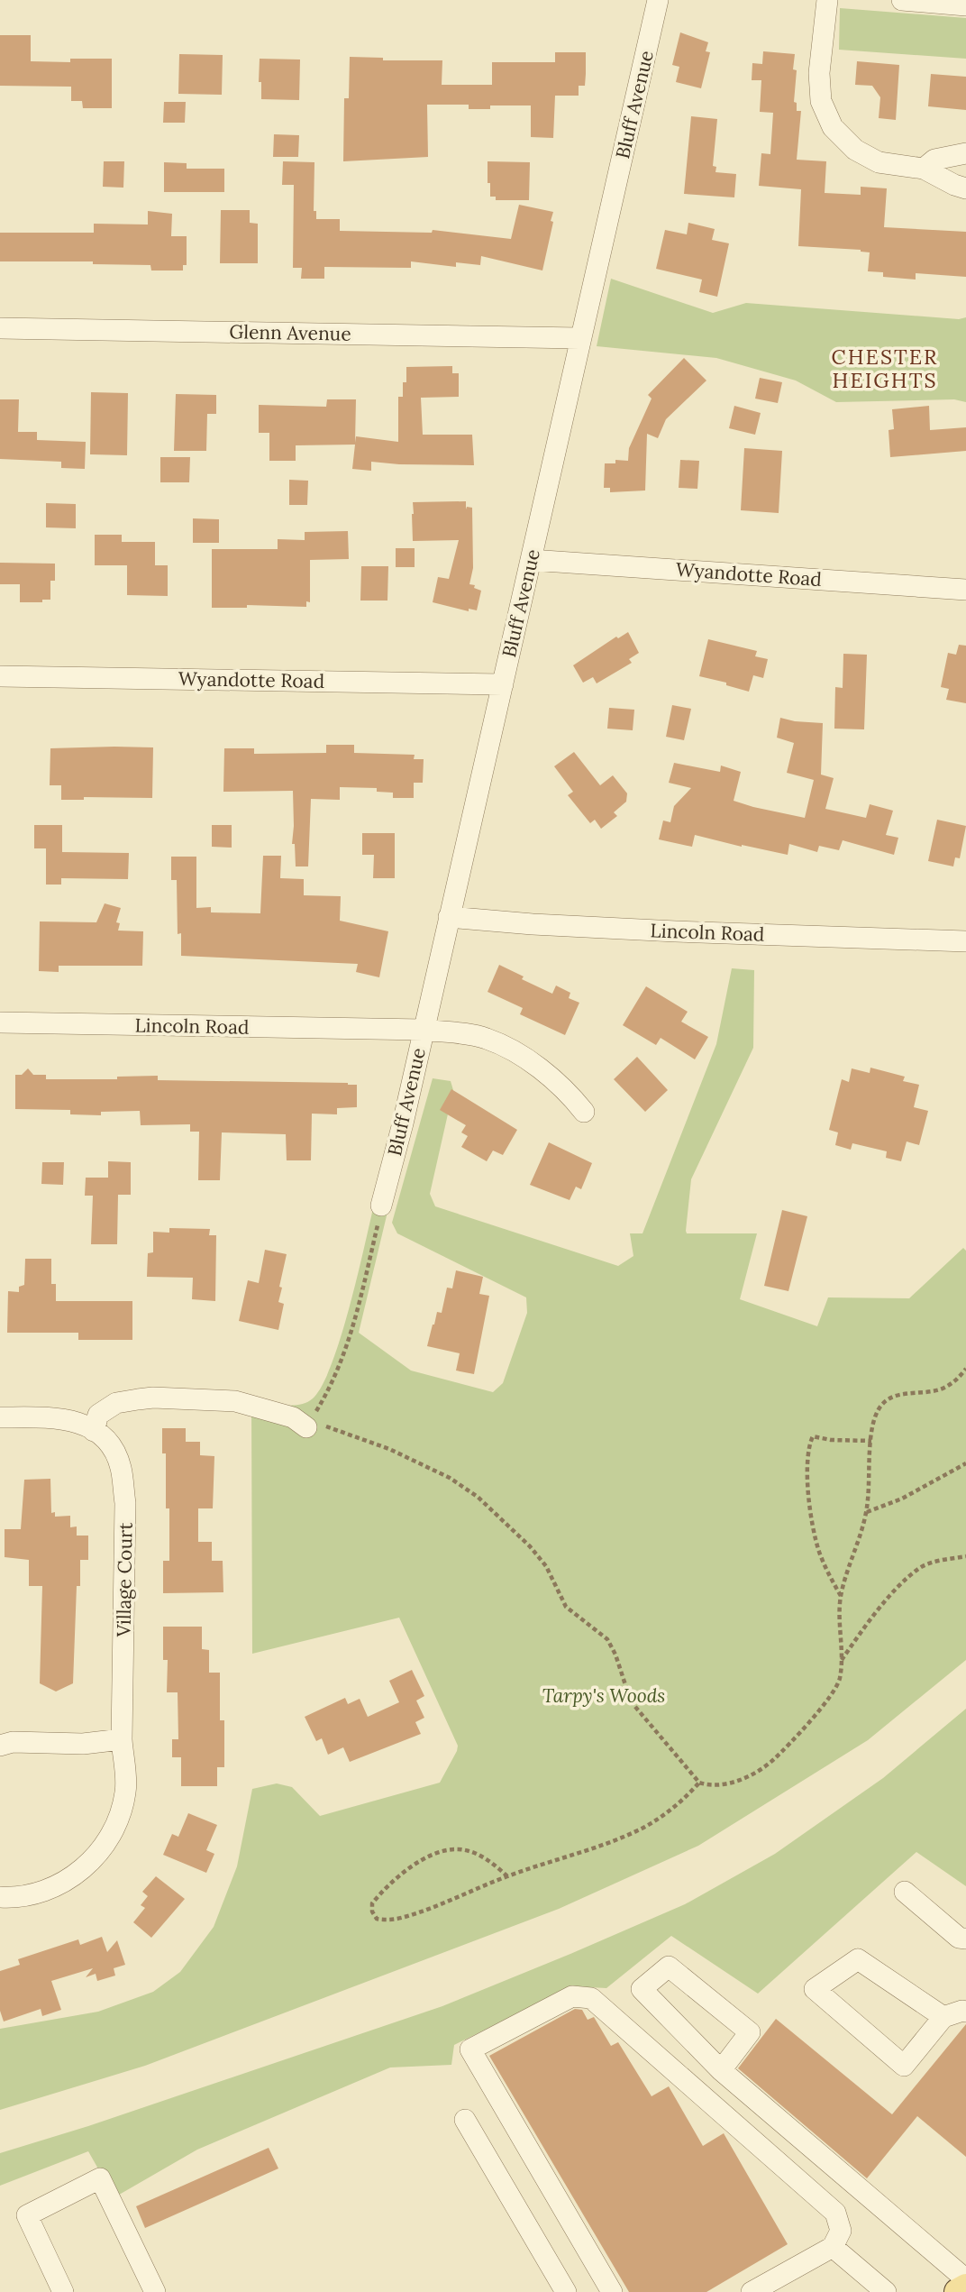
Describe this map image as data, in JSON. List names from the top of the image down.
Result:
{
  "streets": {
    "street": [
      "Bluff Avenue",
      "Glenn Avenue",
      "Wyandotte Road",
      "Lincoln Road",
      "Village Court"
    ]
  },
  "crossings": [
    ["Bluff Avenue", "Glenn Avenue"],
    ["Bluff Avenue", "Wyandotte Road"],
    ["Bluff Avenue", "Lincoln Road"]
  ],
  "districts": ["CHESTER HEIGHTS"],
  "parks": ["Tarpy's Woods"]
}
